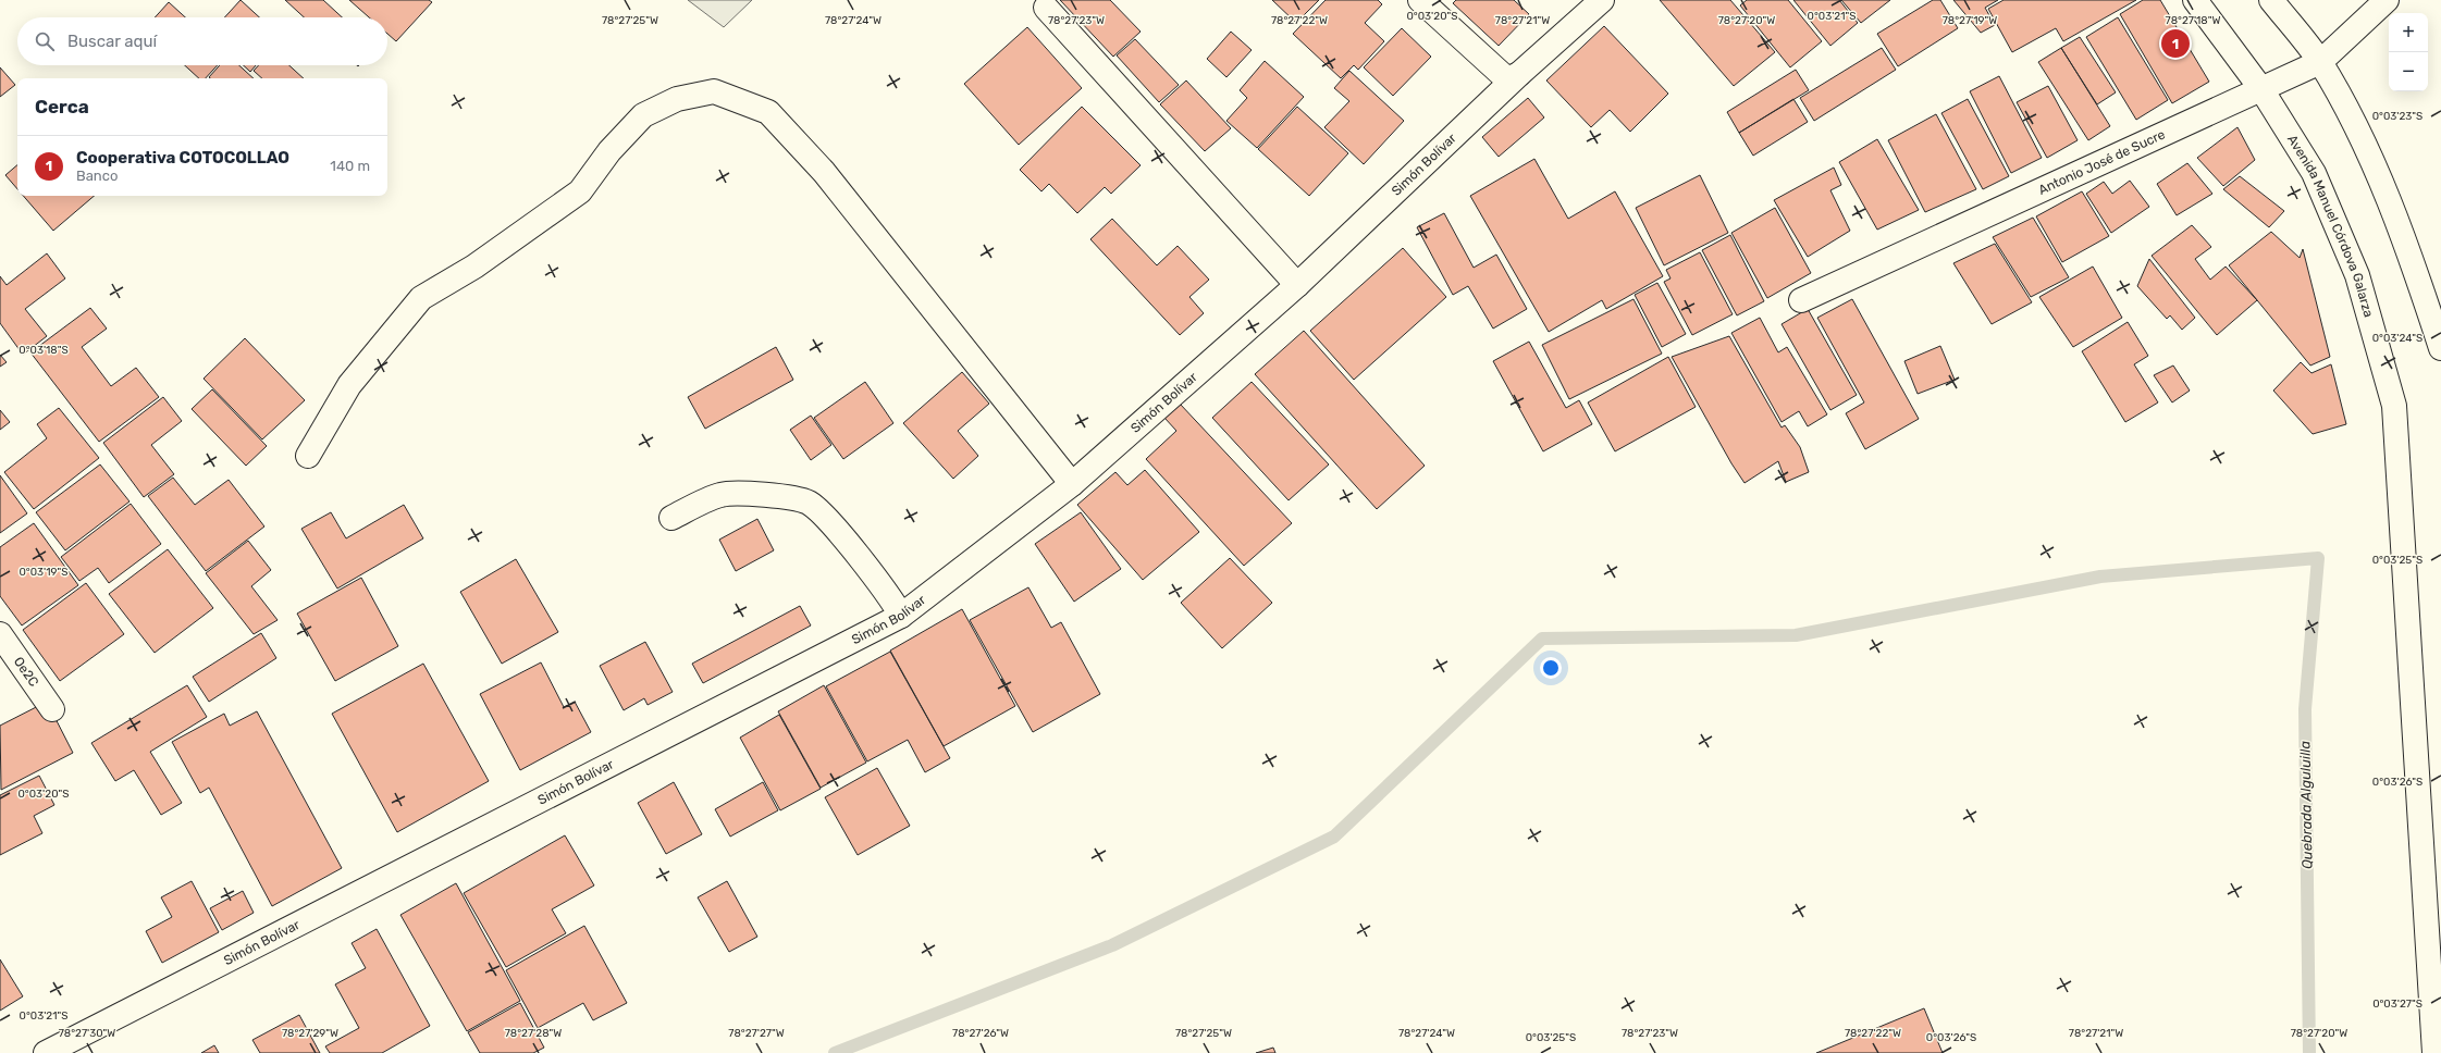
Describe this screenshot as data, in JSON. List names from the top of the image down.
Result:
{
  "streets": {
    "street": [
      "Antonio José de Sucre",
      "Simón Bolívar",
      "Avenida Manuel Córdova Galarza",
      "Oe2C"
    ]
  },
  "crossings": [
    ["Antonio José de Sucre", "Avenida Manuel Córdova Galarza"]
  ],
  "water": ["Quebrada Alguluilla"],
  "page": {
    "map_buttons": ["+", "−"],
    "search": "Buscar aquí",
    "pins": "1",
    "heading": "Cerca",
    "list": [
      {
        "mark": "1",
        "name": "Cooperativa COTOCOLLAO",
        "note": "Banco",
        "value": "140 m"
      }
    ]
  },
  "coordinates": [
    "0°03'20\"S",
    "0°03'21\"S",
    "78°27'25\"W",
    "78°27'24\"W",
    "78°27'23\"W",
    "78°27'22\"W",
    "78°27'21\"W",
    "78°27'20\"W",
    "78°27'19\"W",
    "78°27'18\"W",
    "0°03'23\"S",
    "0°03'24\"S",
    "0°03'18\"S",
    "0°03'25\"S",
    "0°03'19\"S",
    "0°03'26\"S",
    "0°03'27\"S",
    "78°27'30\"W",
    "78°27'29\"W",
    "78°27'28\"W",
    "78°27'27\"W",
    "78°27'26\"W"
  ]
}
